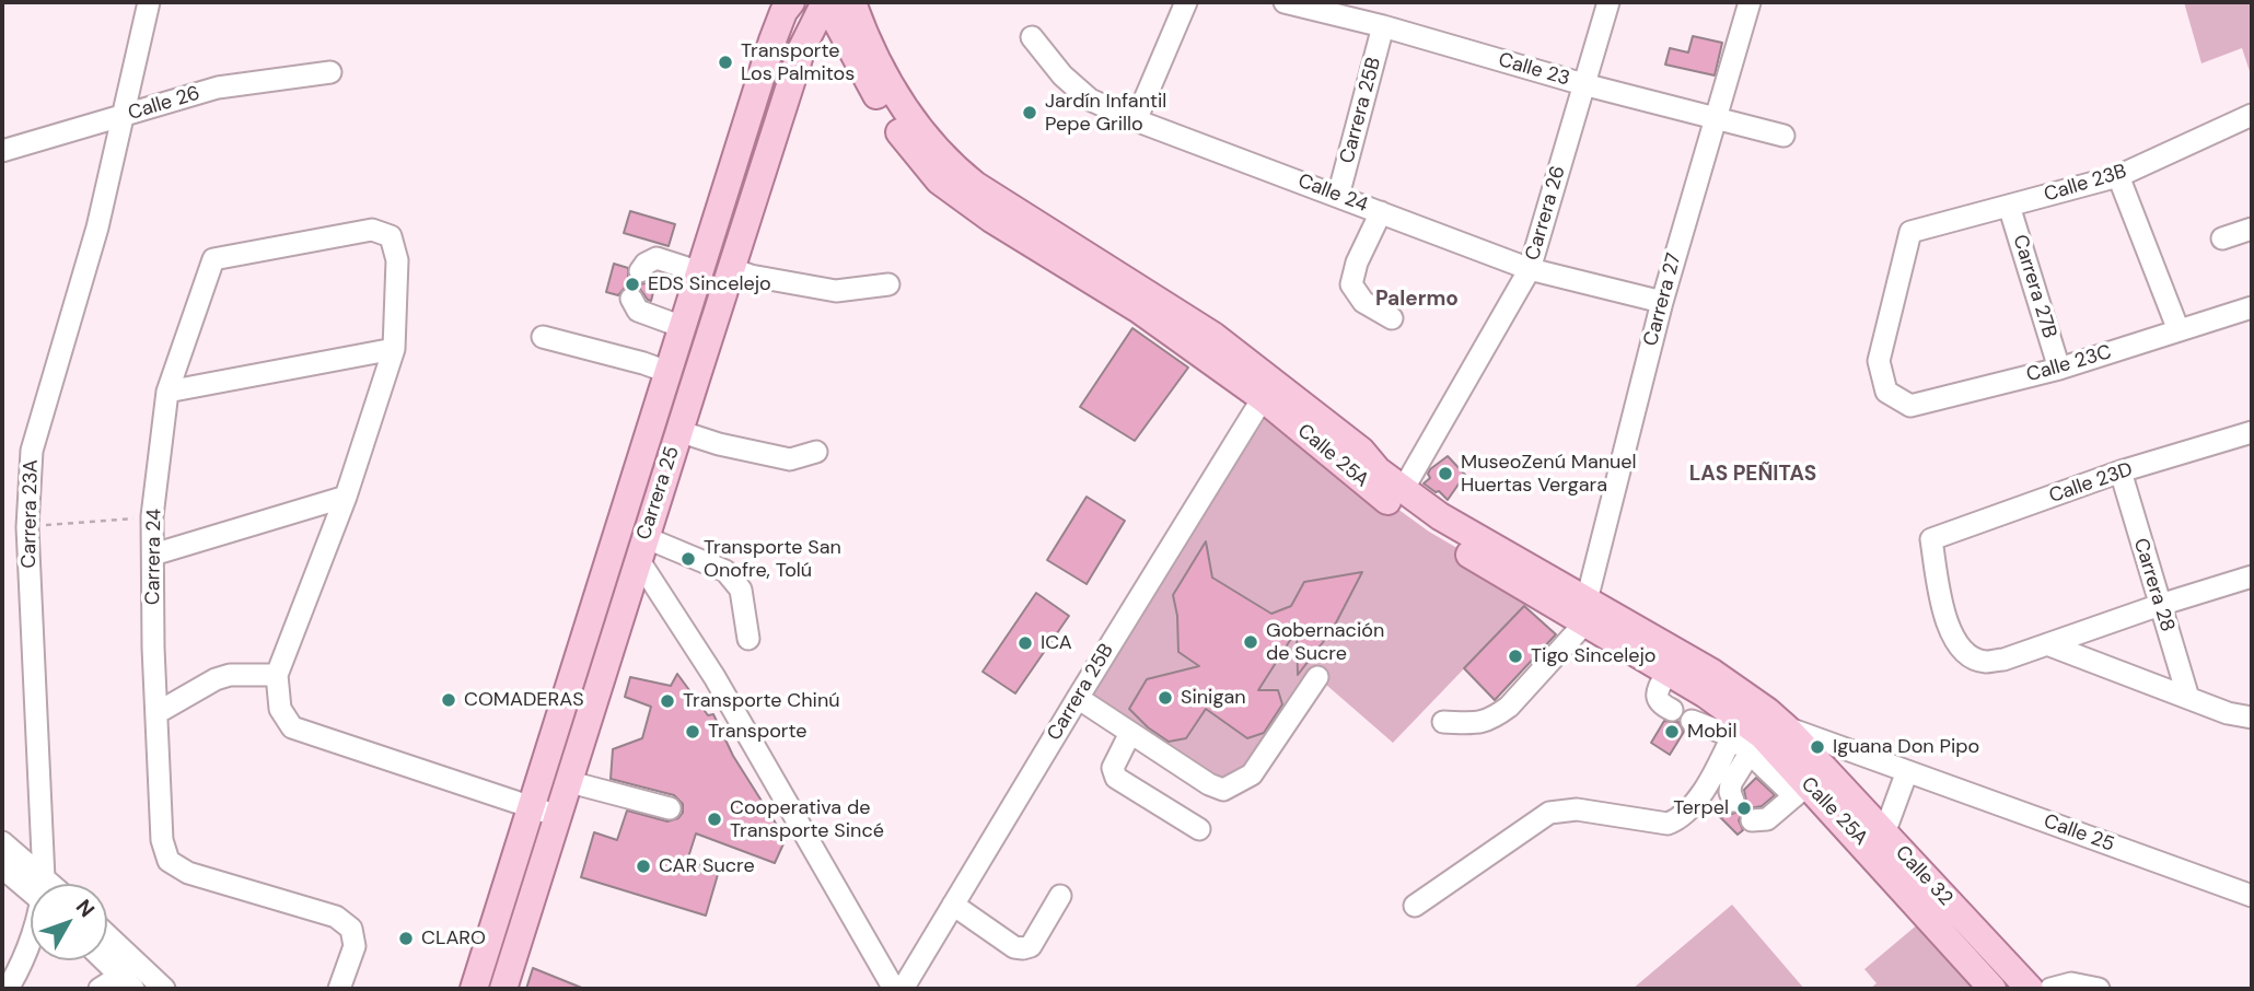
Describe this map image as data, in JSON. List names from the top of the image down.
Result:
{
  "streets": {
    "main road": ["Calle 25A", "Carrera 25", "Calle 32"],
    "street": [
      "Calle 23",
      "Calle 26",
      "Carrera 25B",
      "Calle 23B",
      "Calle 24",
      "Carrera 26",
      "Carrera 27B",
      "Carrera 27",
      "Calle 23C",
      "Calle 23D",
      "Carrera 23A",
      "Carrera 24",
      "Carrera 28",
      "Calle 25"
    ]
  },
  "crossings": [
    ["Calle 23", "Carrera 25B"],
    ["Calle 23", "Carrera 26"],
    ["Calle 23", "Carrera 27"],
    ["Calle 26", "Carrera 23A"],
    ["Carrera 25B", "Calle 24"],
    ["Carrera 25B", "Calle 25A"],
    ["Calle 23B", "Carrera 27B"],
    ["Calle 23B", "Calle 23C"],
    ["Calle 24", "Carrera 26"],
    ["Calle 24", "Carrera 27"],
    ["Carrera 26", "Calle 25A"],
    ["Carrera 27B", "Calle 23C"],
    ["Carrera 27", "Calle 25A"],
    ["Calle 25A", "Carrera 25"],
    ["Calle 25A", "Calle 25"],
    ["Calle 25A", "Calle 32"],
    ["Calle 23D", "Carrera 28"],
    ["Calle 25", "Calle 32"]
  ],
  "districts": ["Palermo", "LAS PEÑITAS"],
  "places": [
    "Transporte Los Palmitos",
    "Jardín Infantil Pepe Grillo",
    "EDS Sincelejo",
    "MuseoZenú Manuel Huertas Vergara",
    "Transporte San Onofre, Tolú",
    "Gobernación de Sucre",
    "ICA",
    "Tigo Sincelejo",
    "Sinigan",
    "COMADERAS",
    "Transporte Chinú",
    "Transporte",
    "Mobil",
    "Iguana Don Pipo",
    "Terpel",
    "Cooperativa de Transporte Sincé",
    "CAR Sucre",
    "CLARO"
  ],
  "north": "top right"
}
